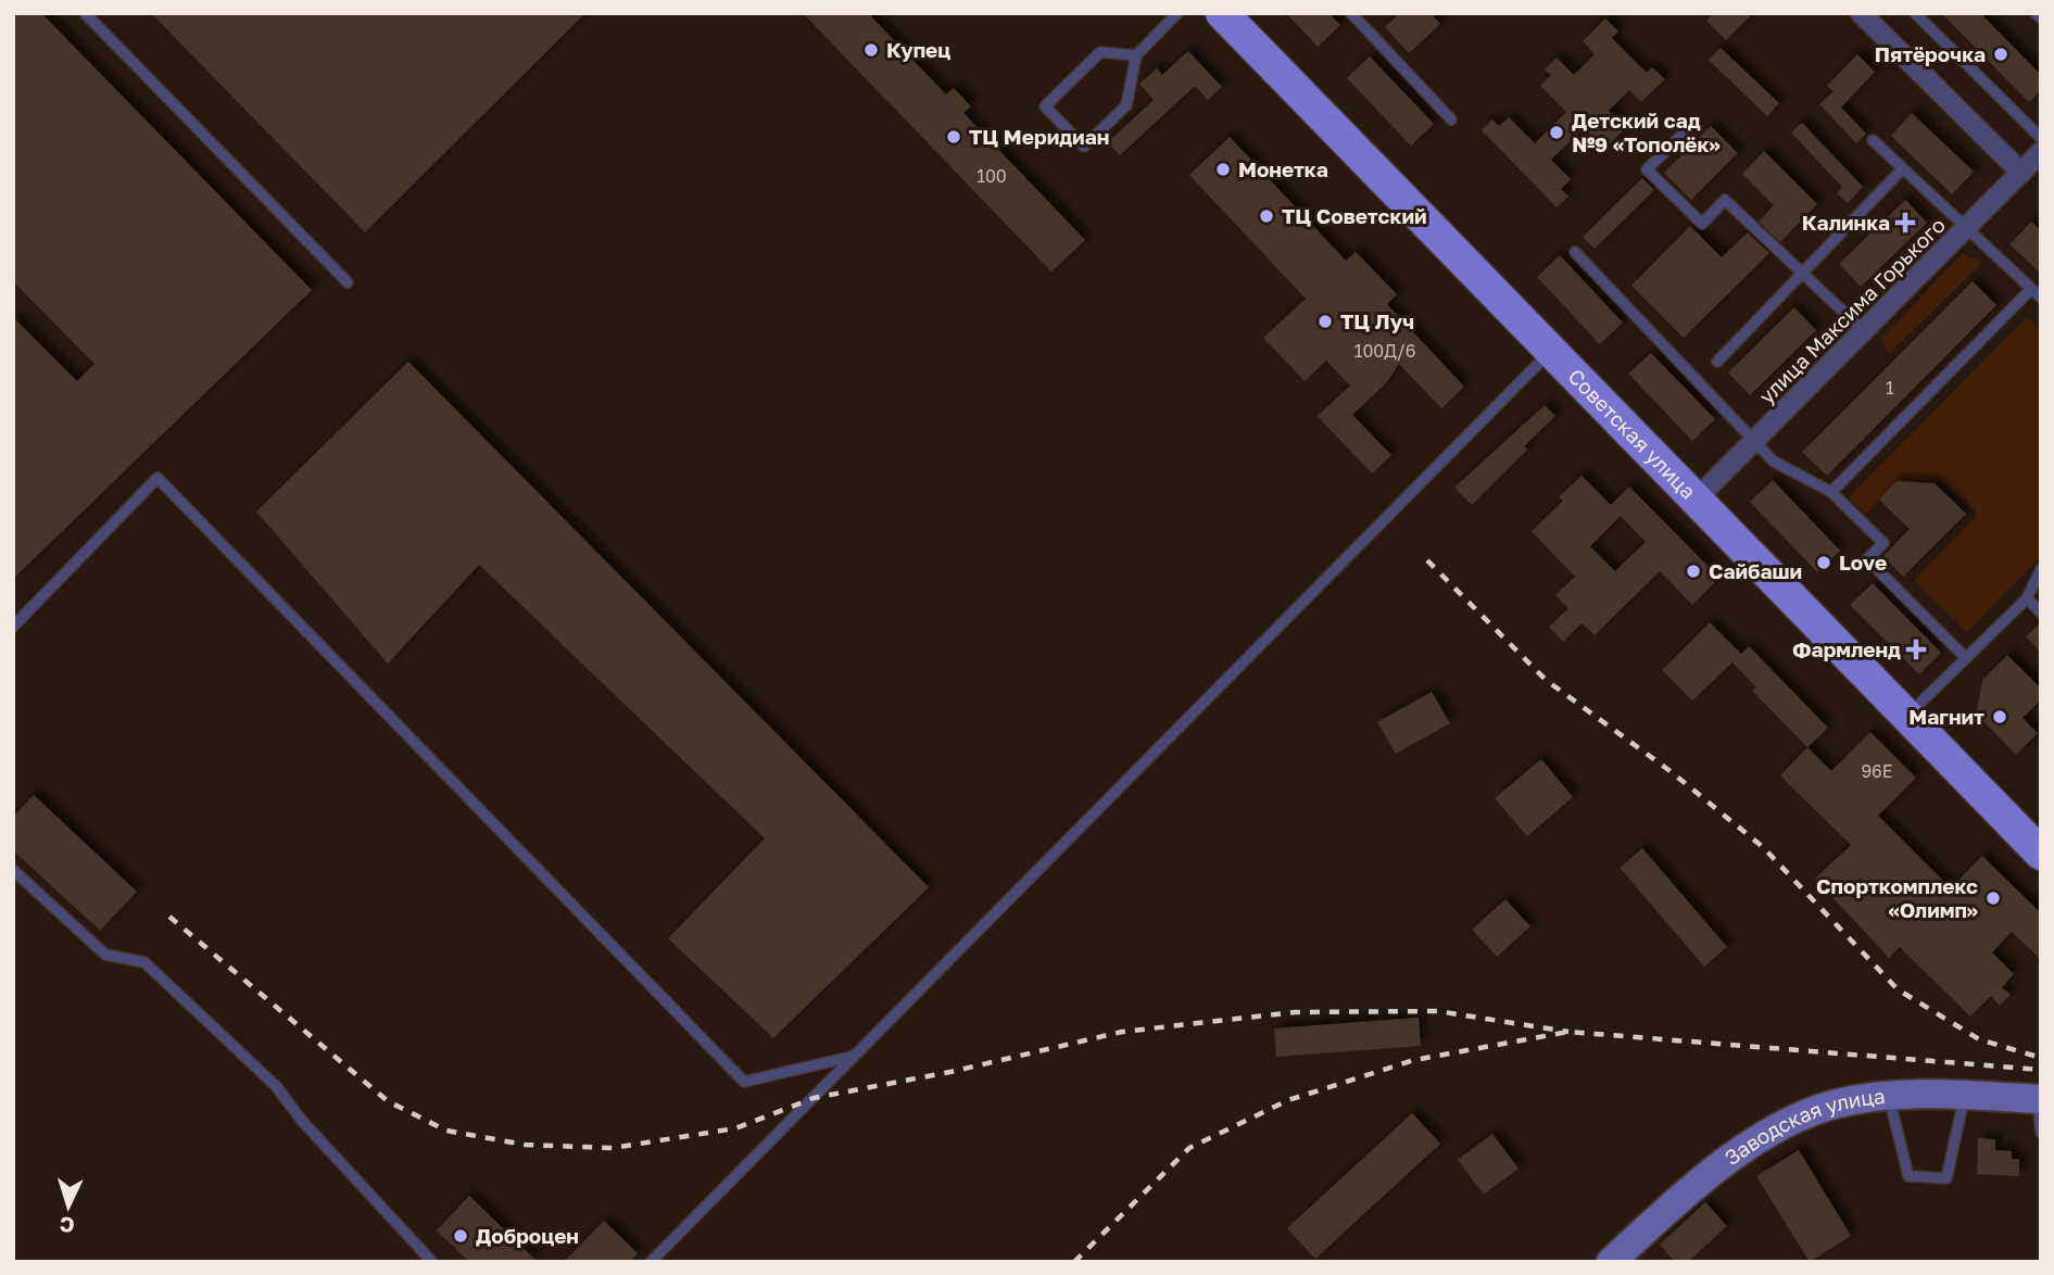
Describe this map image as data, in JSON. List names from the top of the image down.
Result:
{
  "streets": {
    "main road": ["Советская улица"],
    "street": ["улица Максима Горького", "Заводская улица"]
  },
  "crossings": [
    ["улица Максима Горького", "Советская улица"]
  ],
  "places": {
    "other": [
      "Купец",
      "Пятёрочка",
      "Детский сад №9 «Тополёк»",
      "ТЦ Меридиан",
      "Монетка",
      "ТЦ Советский",
      "ТЦ Луч",
      "Love",
      "Сайбаши",
      "Магнит",
      "Спорткомплекс «Олимп»",
      "Доброцен"
    ],
    "health": ["Калинка", "Фармленд"]
  },
  "house_numbers": [
    "100",
    "100Д/6",
    "1",
    "96Е"
  ],
  "north": "bottom"
}
